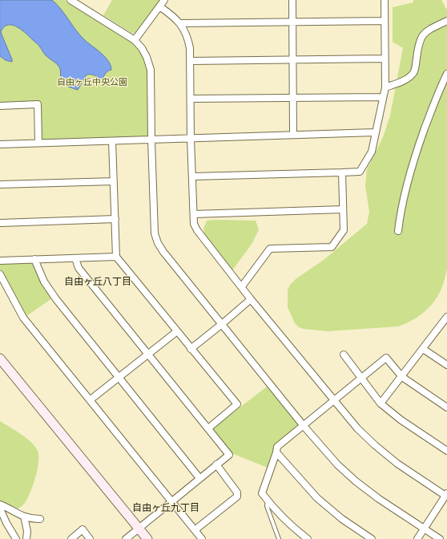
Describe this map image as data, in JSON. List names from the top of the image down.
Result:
{
  "districts": ["自由ヶ丘八丁目", "自由ヶ丘九丁目"],
  "parks": ["自由ヶ丘中央公園"]
}
